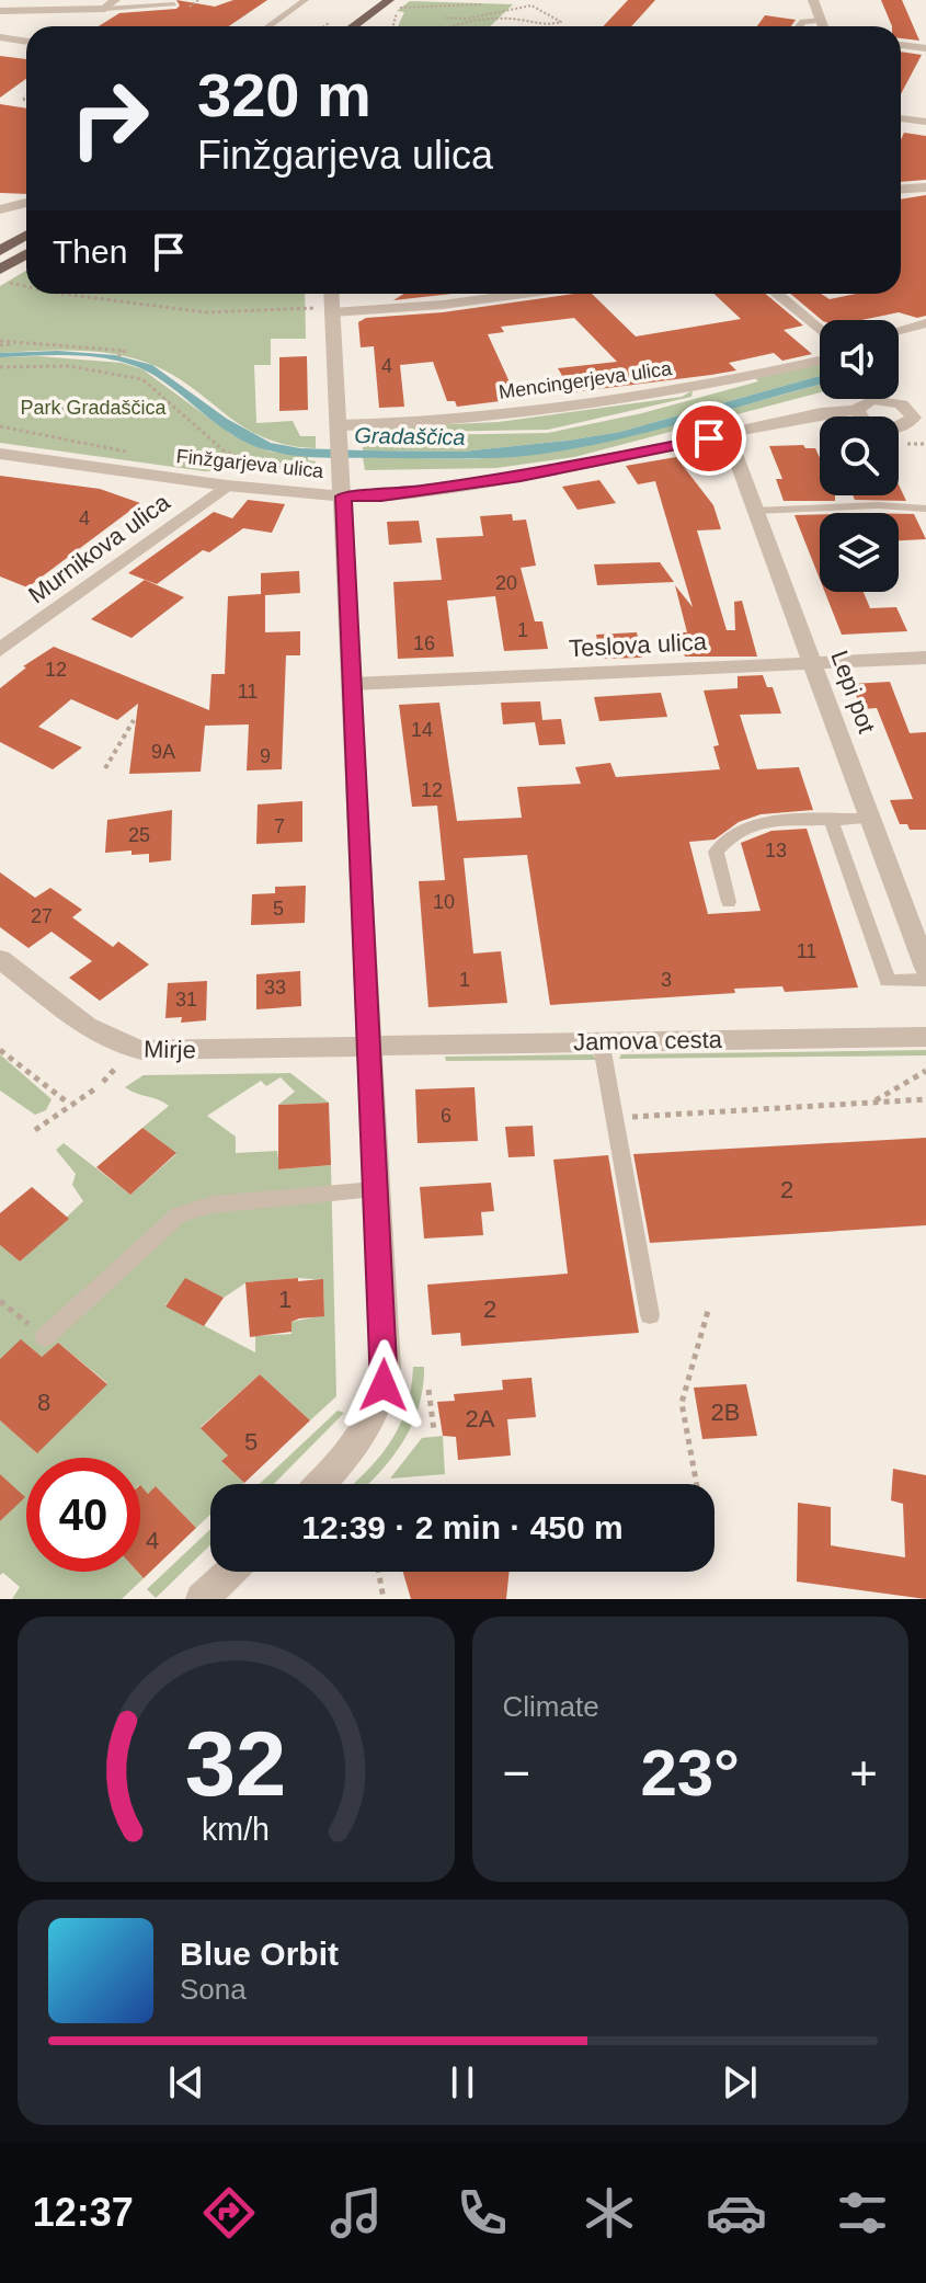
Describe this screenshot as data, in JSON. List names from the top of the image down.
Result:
{
  "streets": {
    "street": [
      "Mencingerjeva ulica",
      "Finžgarjeva ulica",
      "Murnikova ulica",
      "Teslova ulica",
      "Lepi pot",
      "Jamova cesta",
      "Mirje"
    ]
  },
  "crossings": [
    ["Finžgarjeva ulica", "Murnikova ulica"],
    ["Finžgarjeva ulica", "Lepi pot"],
    ["Teslova ulica", "Lepi pot"],
    ["Jamova cesta", "Mirje"]
  ],
  "water": ["Gradaščica"],
  "parks": ["Park Gradaščica"],
  "house_numbers": [
    "4",
    "4",
    "20",
    "1",
    "16",
    "12",
    "11",
    "14",
    "9A",
    "9",
    "12",
    "7",
    "25",
    "13",
    "10",
    "5",
    "27",
    "11",
    "1",
    "3",
    "33",
    "31",
    "6",
    "2",
    "1",
    "2",
    "8",
    "2B",
    "2A",
    "5",
    "4"
  ],
  "page": {
    "turn": ["320 m", "Finžgarjeva ulica"],
    "then": "Then",
    "limit": "40",
    "trip": "12:39 · 2 min · 450 m",
    "tile": "Climate",
    "heat": ["−", "23°", "+"],
    "song": ["Blue Orbit", "Sona"],
    "tabs": "12:37",
    "gauge": ["32", "km/h"]
  }
}
